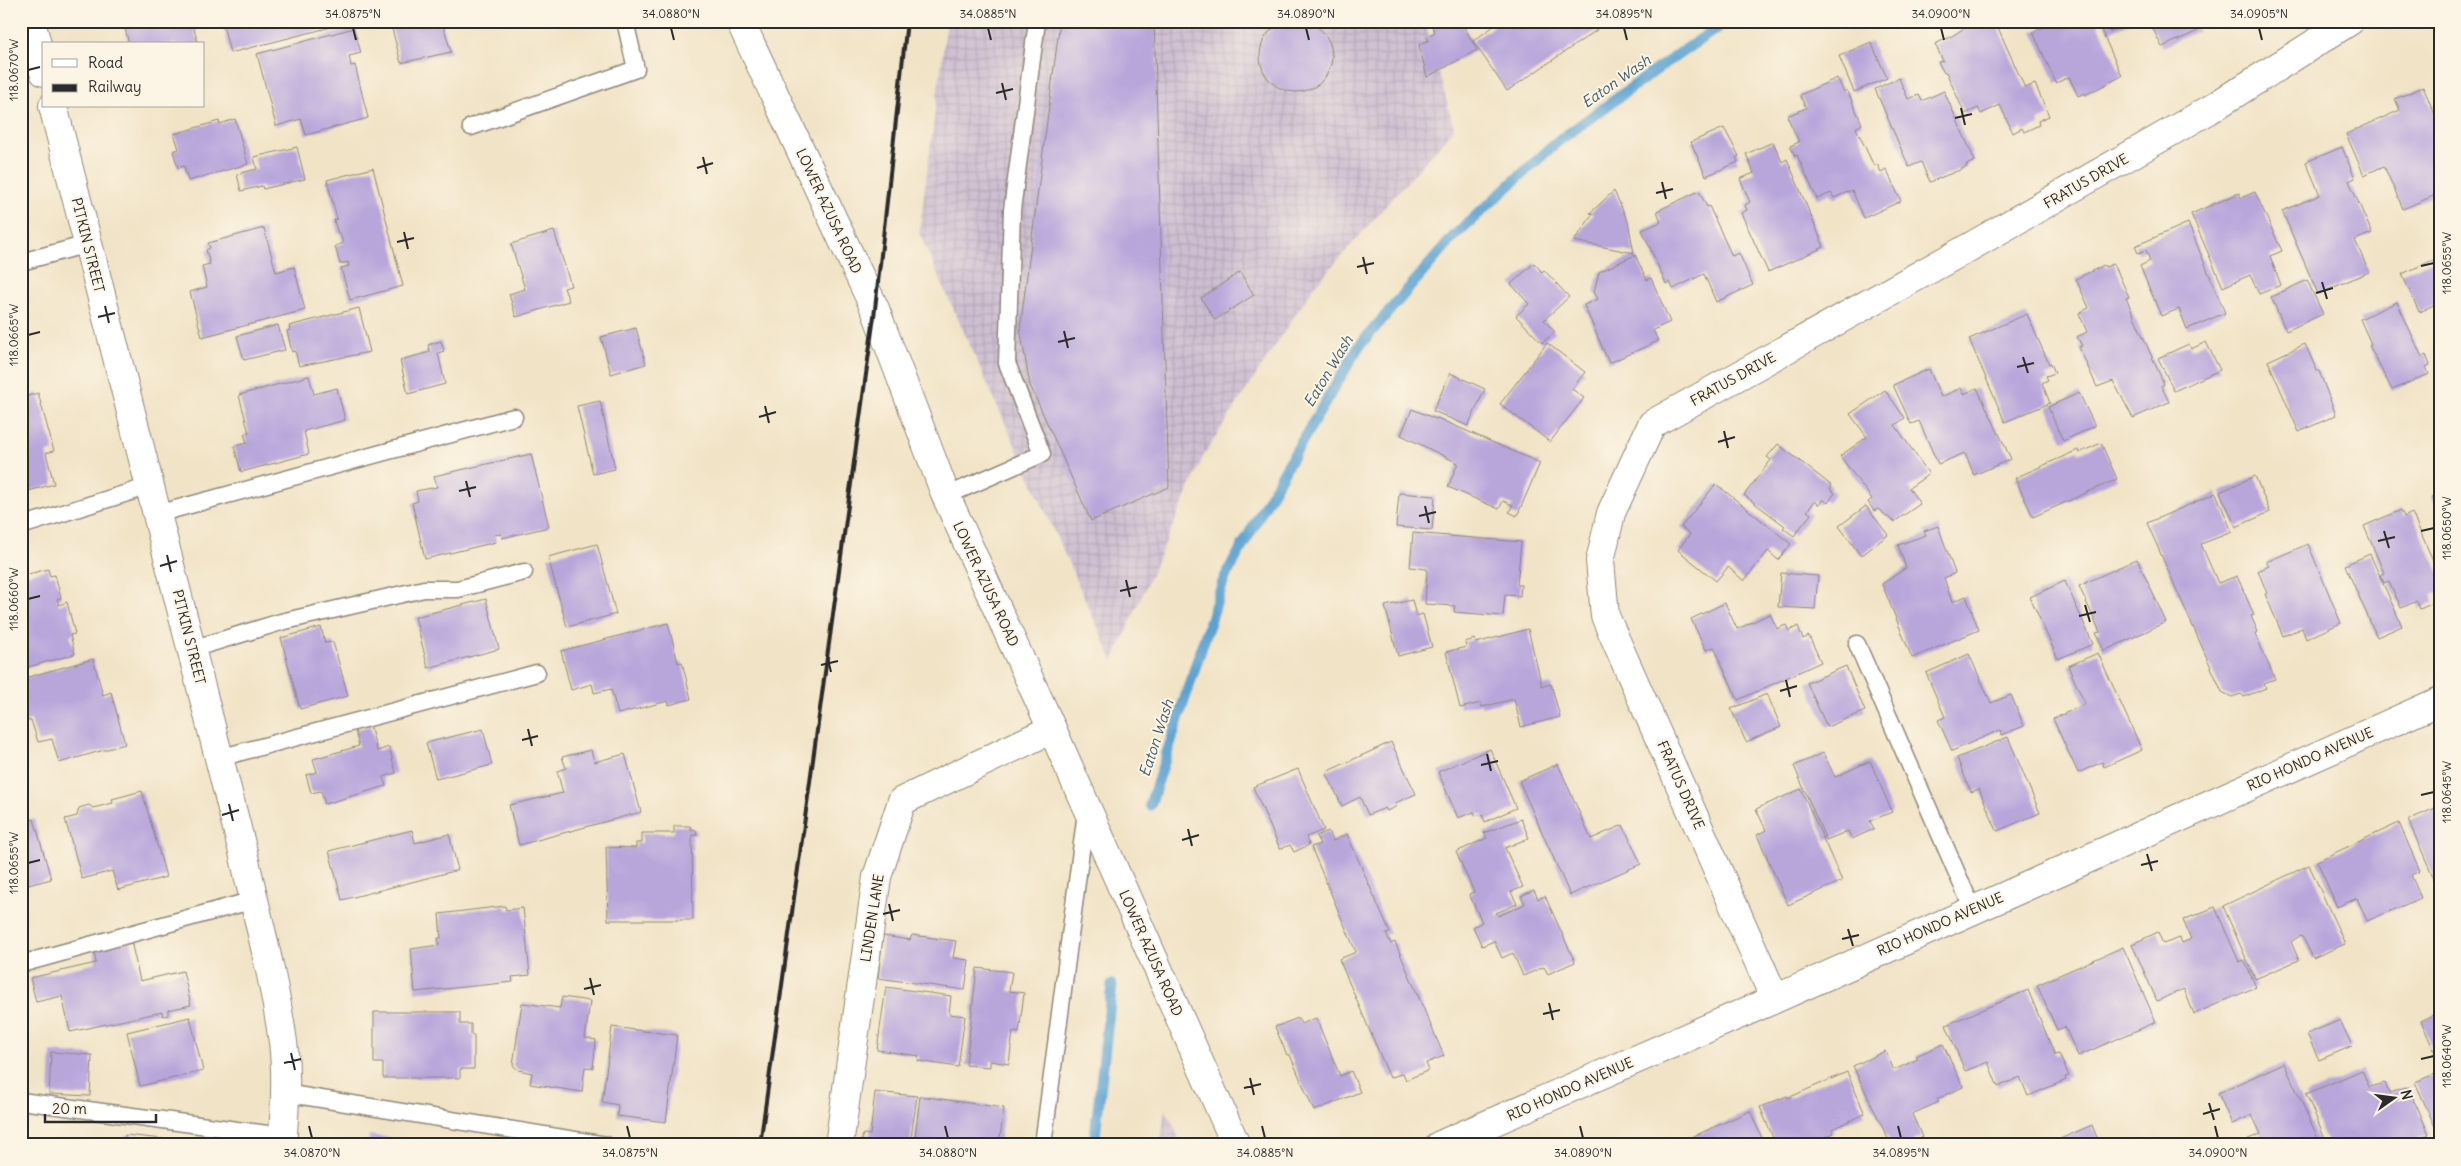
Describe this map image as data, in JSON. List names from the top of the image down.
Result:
{
  "streets": {
    "street": [
      "FRATUS DRIVE",
      "LOWER AZUSA ROAD",
      "PITKIN STREET",
      "RIO HONDO AVENUE",
      "LINDEN LANE"
    ]
  },
  "crossings": [
    ["FRATUS DRIVE", "RIO HONDO AVENUE"],
    ["LOWER AZUSA ROAD", "LINDEN LANE"]
  ],
  "water": ["Eaton Wash"],
  "legend": ["Road", "Railway"],
  "scale_bar": "20 m",
  "north": "right",
  "coordinates": [
    "34.0875°N",
    "34.0880°N",
    "34.0885°N",
    "34.0890°N",
    "34.0895°N",
    "34.0900°N",
    "34.0905°N",
    "118.0670°W",
    "118.0655°W",
    "118.0665°W",
    "118.0650°W",
    "118.0660°W",
    "118.0645°W",
    "118.0640°W",
    "34.0870°N"
  ]
}
